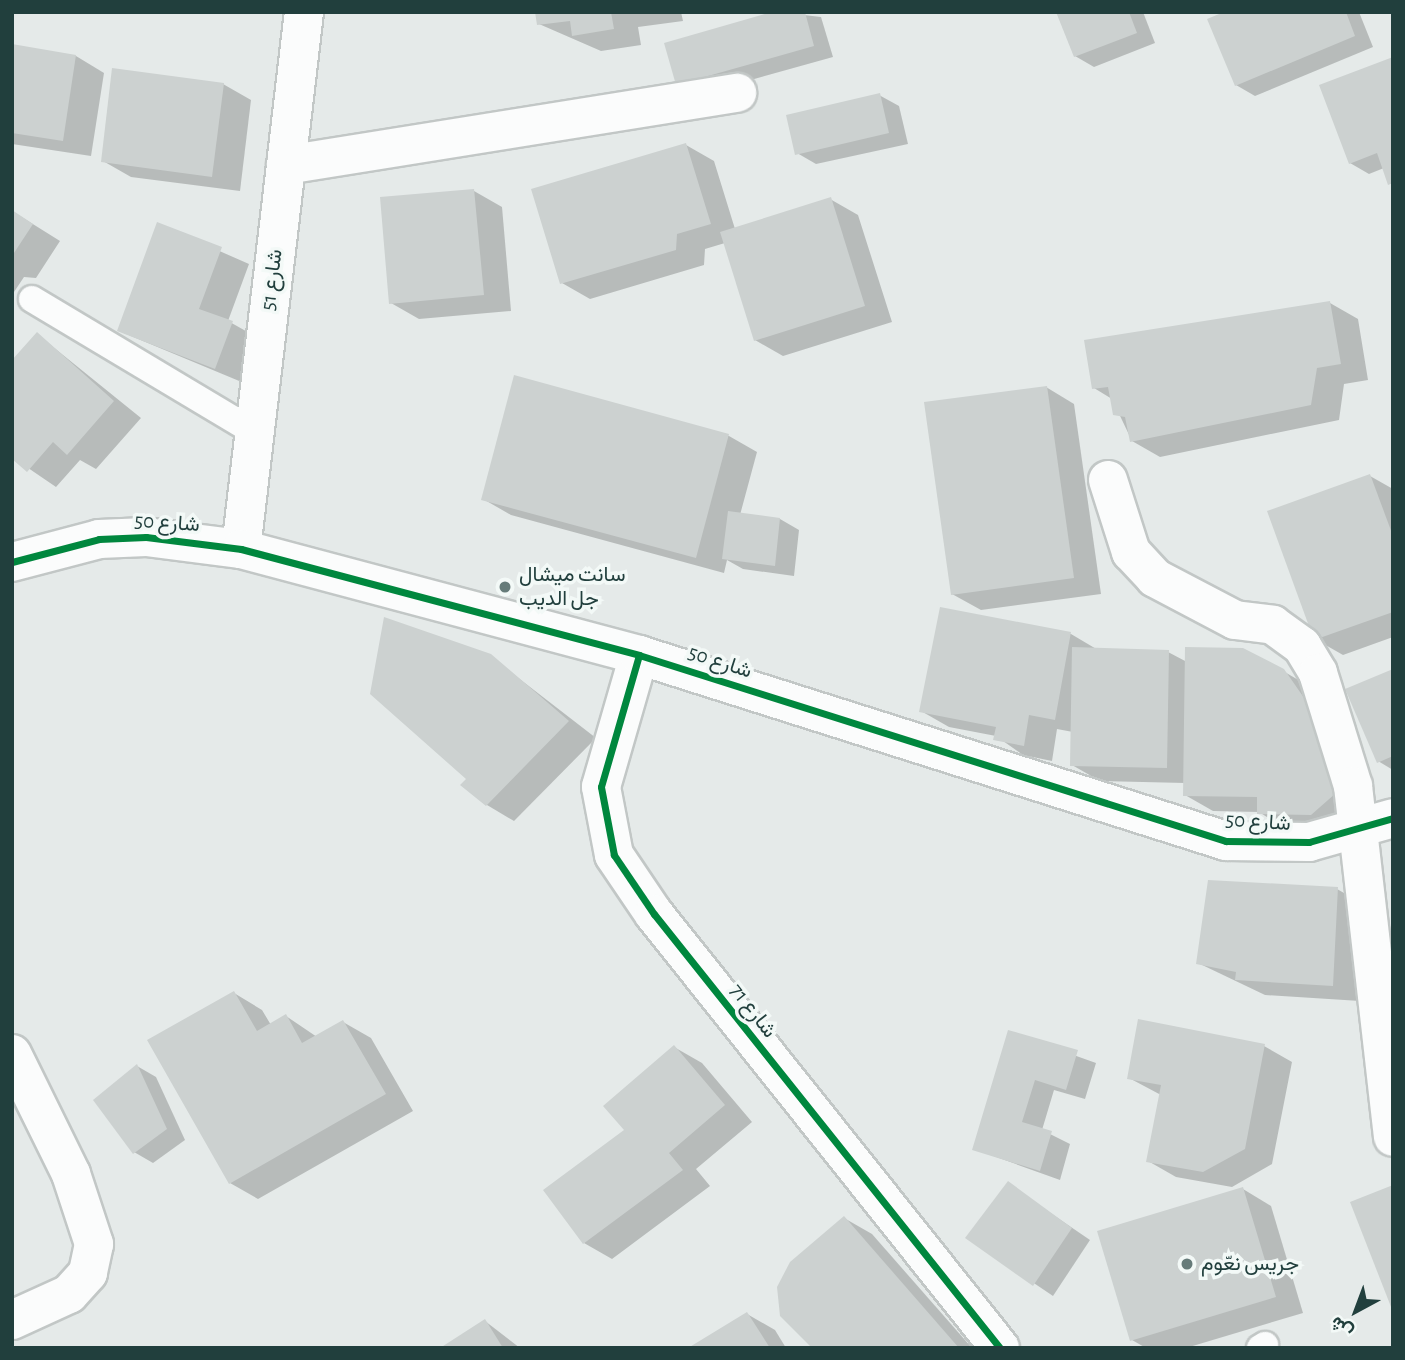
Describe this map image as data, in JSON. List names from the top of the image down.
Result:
{
  "streets": {
    "street": ["شارع 51", "شارع 50", "شارع 71"]
  },
  "crossings": [
    ["شارع 51", "شارع 50"],
    ["شارع 50", "شارع 71"]
  ],
  "places": ["سانت ميشال جل الديب", "جريس نعّوم"],
  "north": "bottom left"
}
